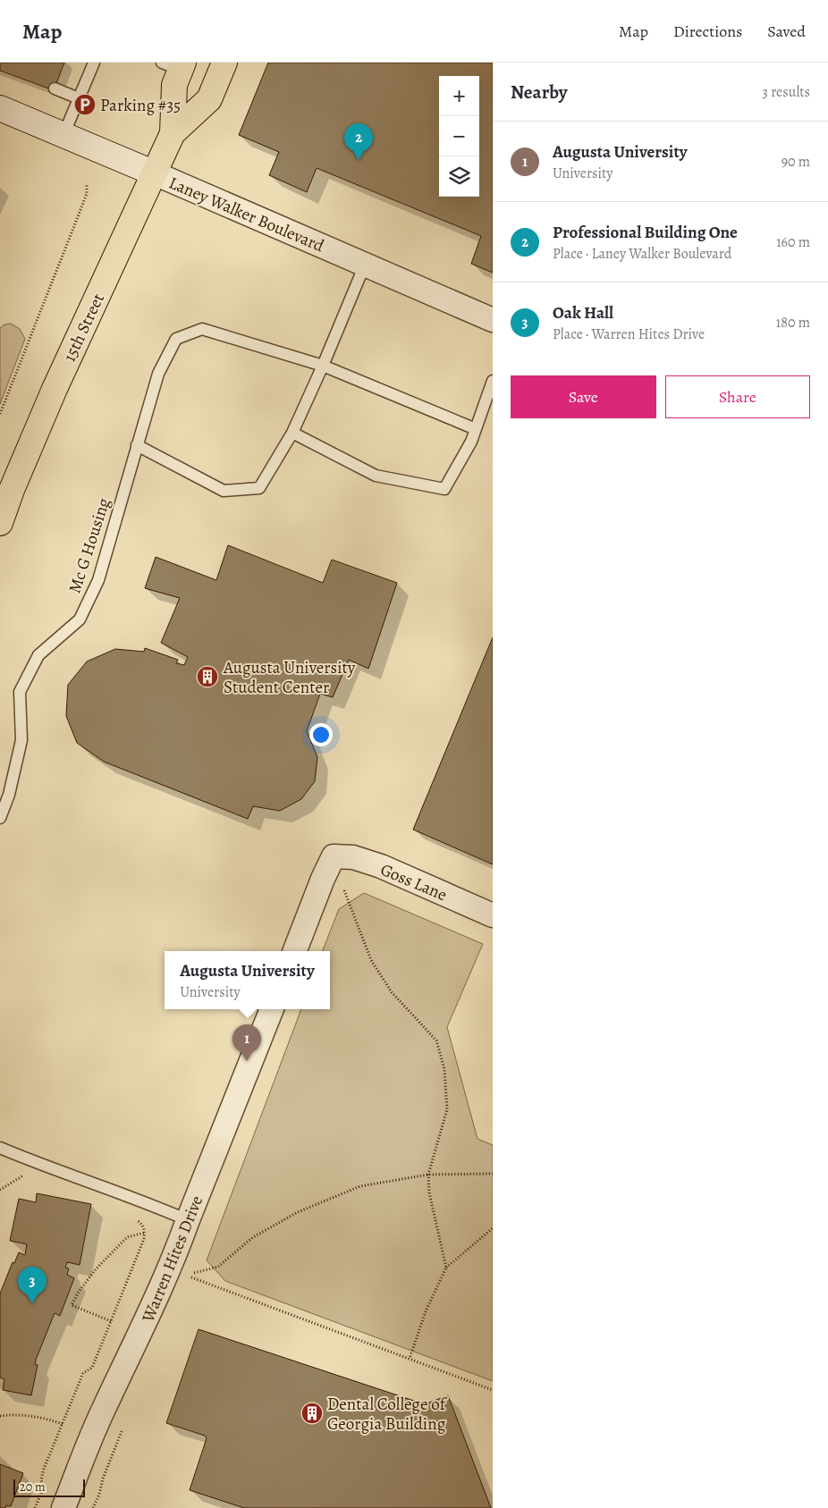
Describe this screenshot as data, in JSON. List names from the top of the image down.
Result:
{
  "streets": {
    "main road": ["15th Street"],
    "street": ["Laney Walker Boulevard", "Goss Lane", "Warren Hites Drive"],
    "lane": ["Mc G Housing"]
  },
  "crossings": [
    ["Laney Walker Boulevard", "15th Street"]
  ],
  "places": {
    "parking": ["Parking #35"],
    "building": ["Augusta University Student Center", "Dental College of Georgia Building"]
  },
  "scale_bar": "20 m",
  "page": {
    "header": "Map",
    "nav": ["Map", "Directions", "Saved"],
    "heading": ["Nearby", "3 results"],
    "map_buttons": ["+", "−"],
    "list": [
      {
        "mark": "1",
        "name": "Augusta University",
        "note": "University",
        "value": "90 m"
      },
      {
        "mark": "2",
        "name": "Professional Building One",
        "note": "Place · Laney Walker Boulevard",
        "value": "160 m"
      },
      {
        "mark": "3",
        "name": "Oak Hall",
        "note": "Place · Warren Hites Drive",
        "value": "180 m"
      }
    ],
    "pins": ["2", "1", "3"],
    "buttons": ["Save", "Share"],
    "popup": ["Augusta University", "University"],
    "scale": "20 m"
  }
}
